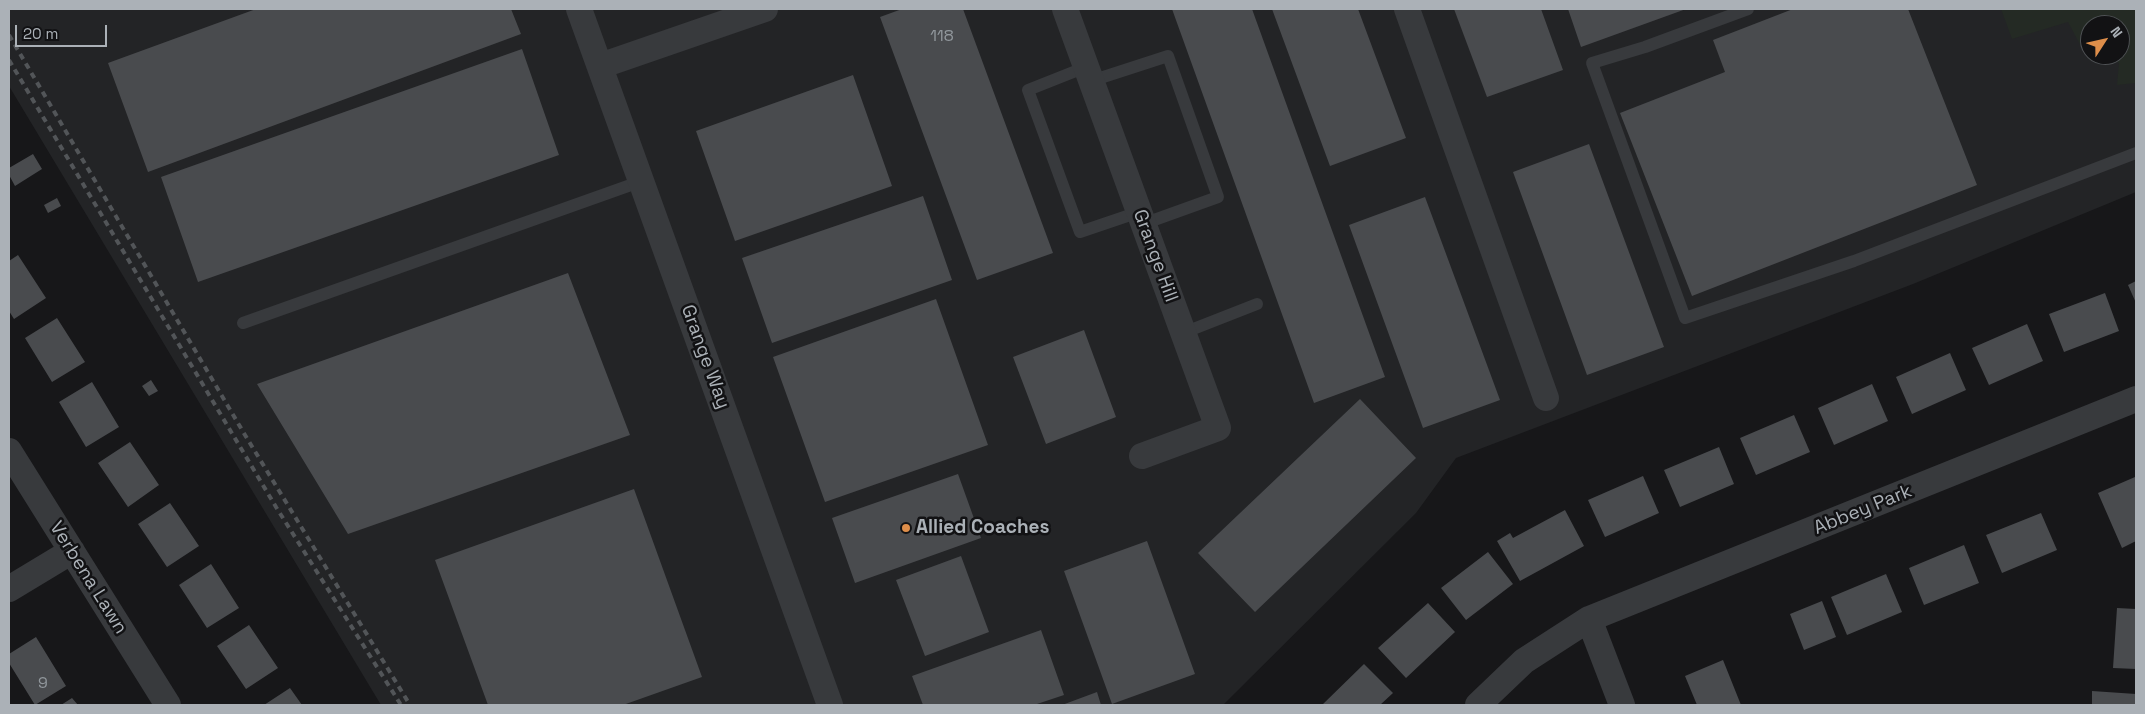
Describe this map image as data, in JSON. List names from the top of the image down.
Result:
{
  "streets": {
    "street": [
      "Grange Hill",
      "Grange Way",
      "Abbey Park",
      "Verbena Lawn"
    ]
  },
  "places": ["Allied Coaches"],
  "house_numbers": ["118", "9"],
  "scale_bar": "20 m",
  "north": "top right"
}
